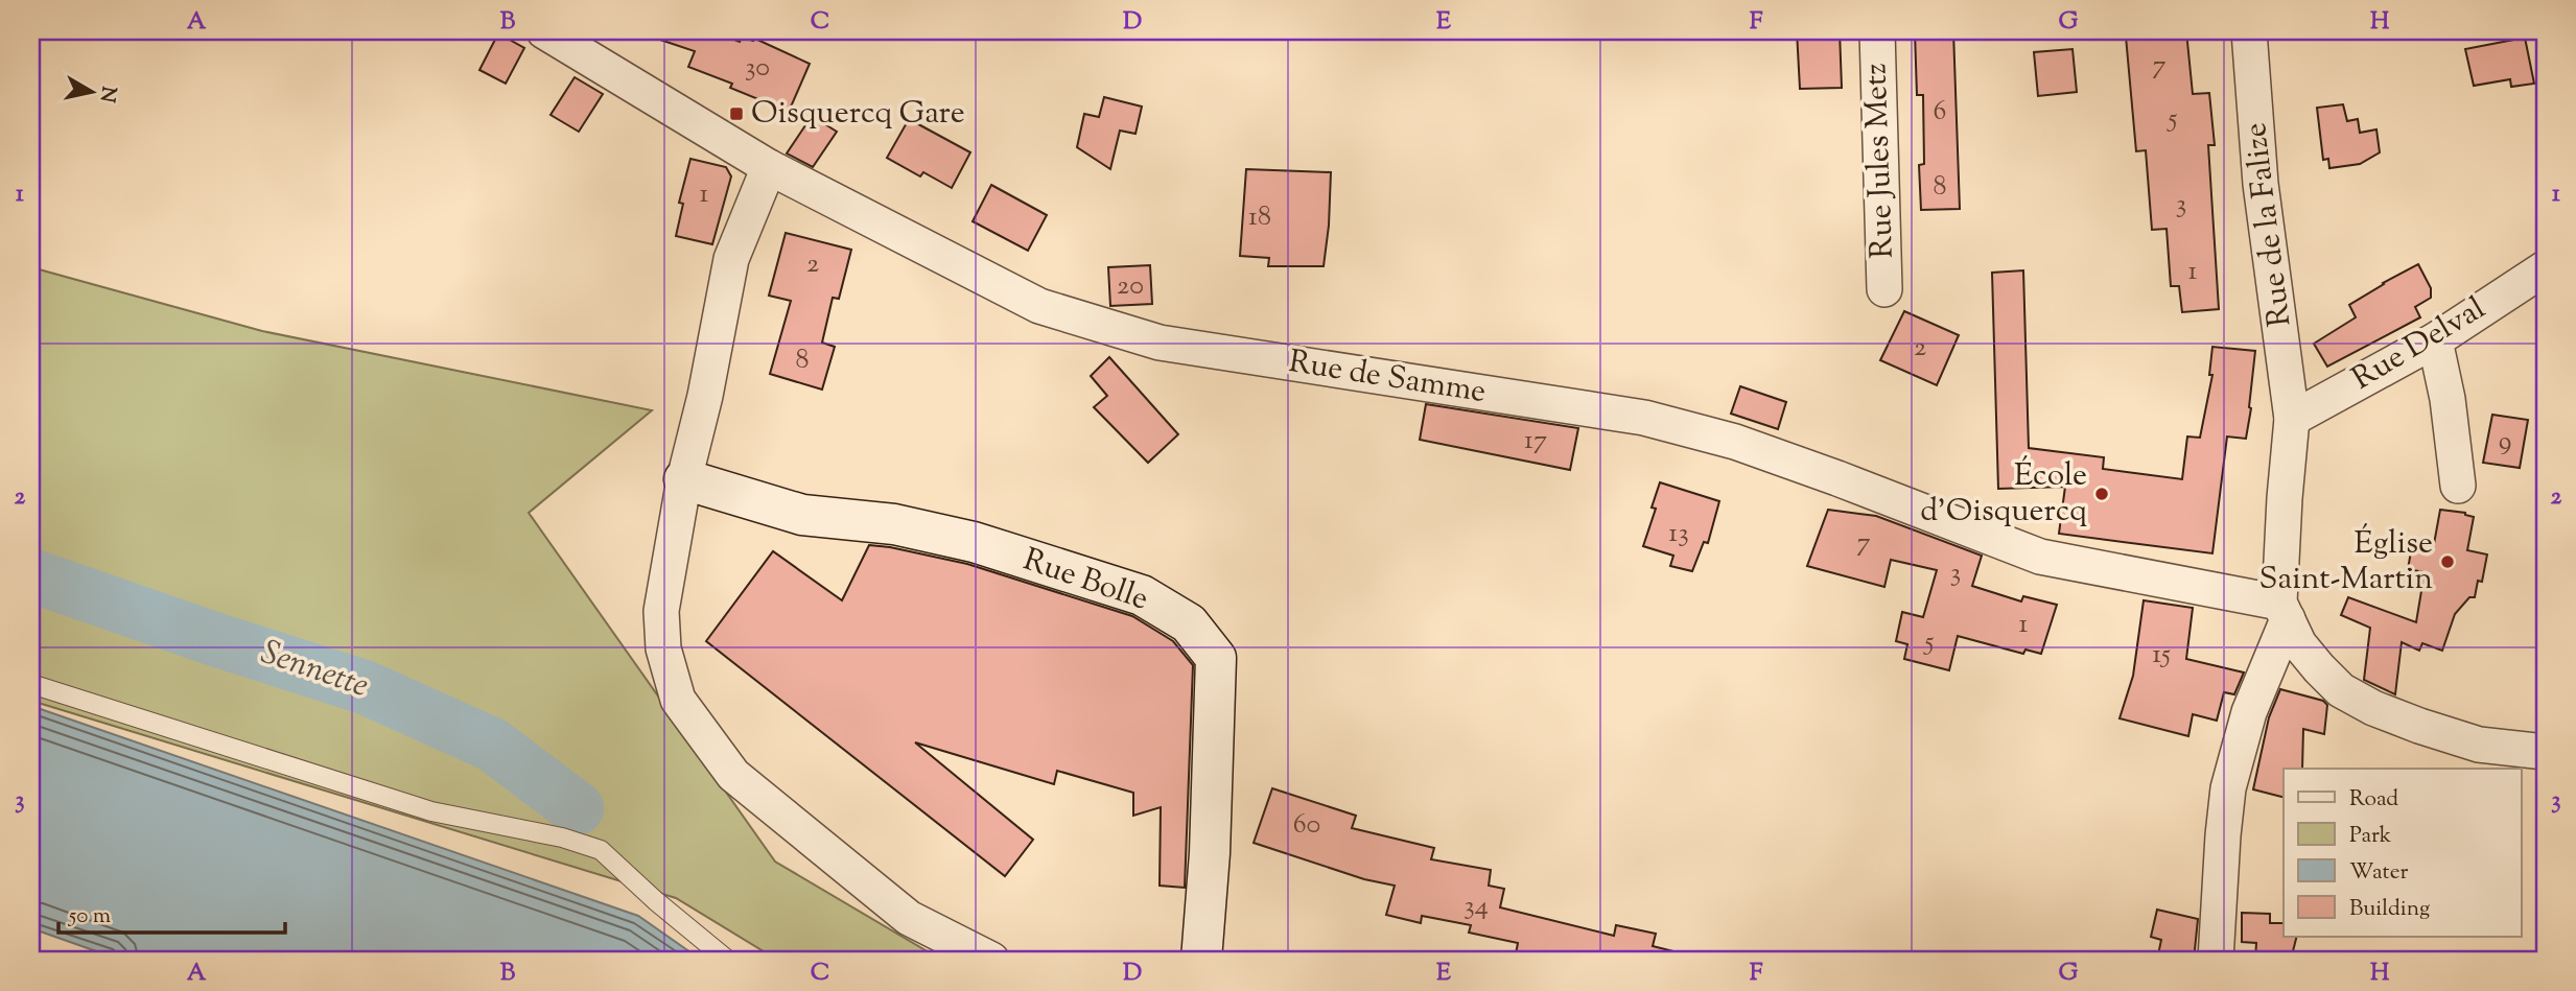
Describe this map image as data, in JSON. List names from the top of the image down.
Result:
{
  "streets": {
    "street": [
      "Rue Jules Metz",
      "Rue de la Falize",
      "Rue Delval",
      "Rue de Samme",
      "Rue Bolle"
    ]
  },
  "crossings": [
    ["Rue de la Falize", "Rue Delval"],
    ["Rue de la Falize", "Rue de Samme"]
  ],
  "water": ["Sennette"],
  "places": {
    "transit": ["Oisquercq Gare"],
    "other": ["École d'Oisquercq", "Église Saint-Martin"]
  },
  "house_numbers": [
    "7",
    "30",
    "6",
    "5",
    "8",
    "1",
    "3",
    "18",
    "2",
    "1",
    "20",
    "2",
    "8",
    "17",
    "9",
    "13",
    "7",
    "3",
    "1",
    "5",
    "15",
    "60",
    "34"
  ],
  "legend": [
    "Road",
    "Park",
    "Water",
    "Building"
  ],
  "scale_bar": "50 m",
  "north": "right",
  "grid": {
    "columns": [
      "A",
      "B",
      "C",
      "D",
      "E",
      "F",
      "G",
      "H"
    ],
    "rows": ["1", "2", "3"]
  }
}
